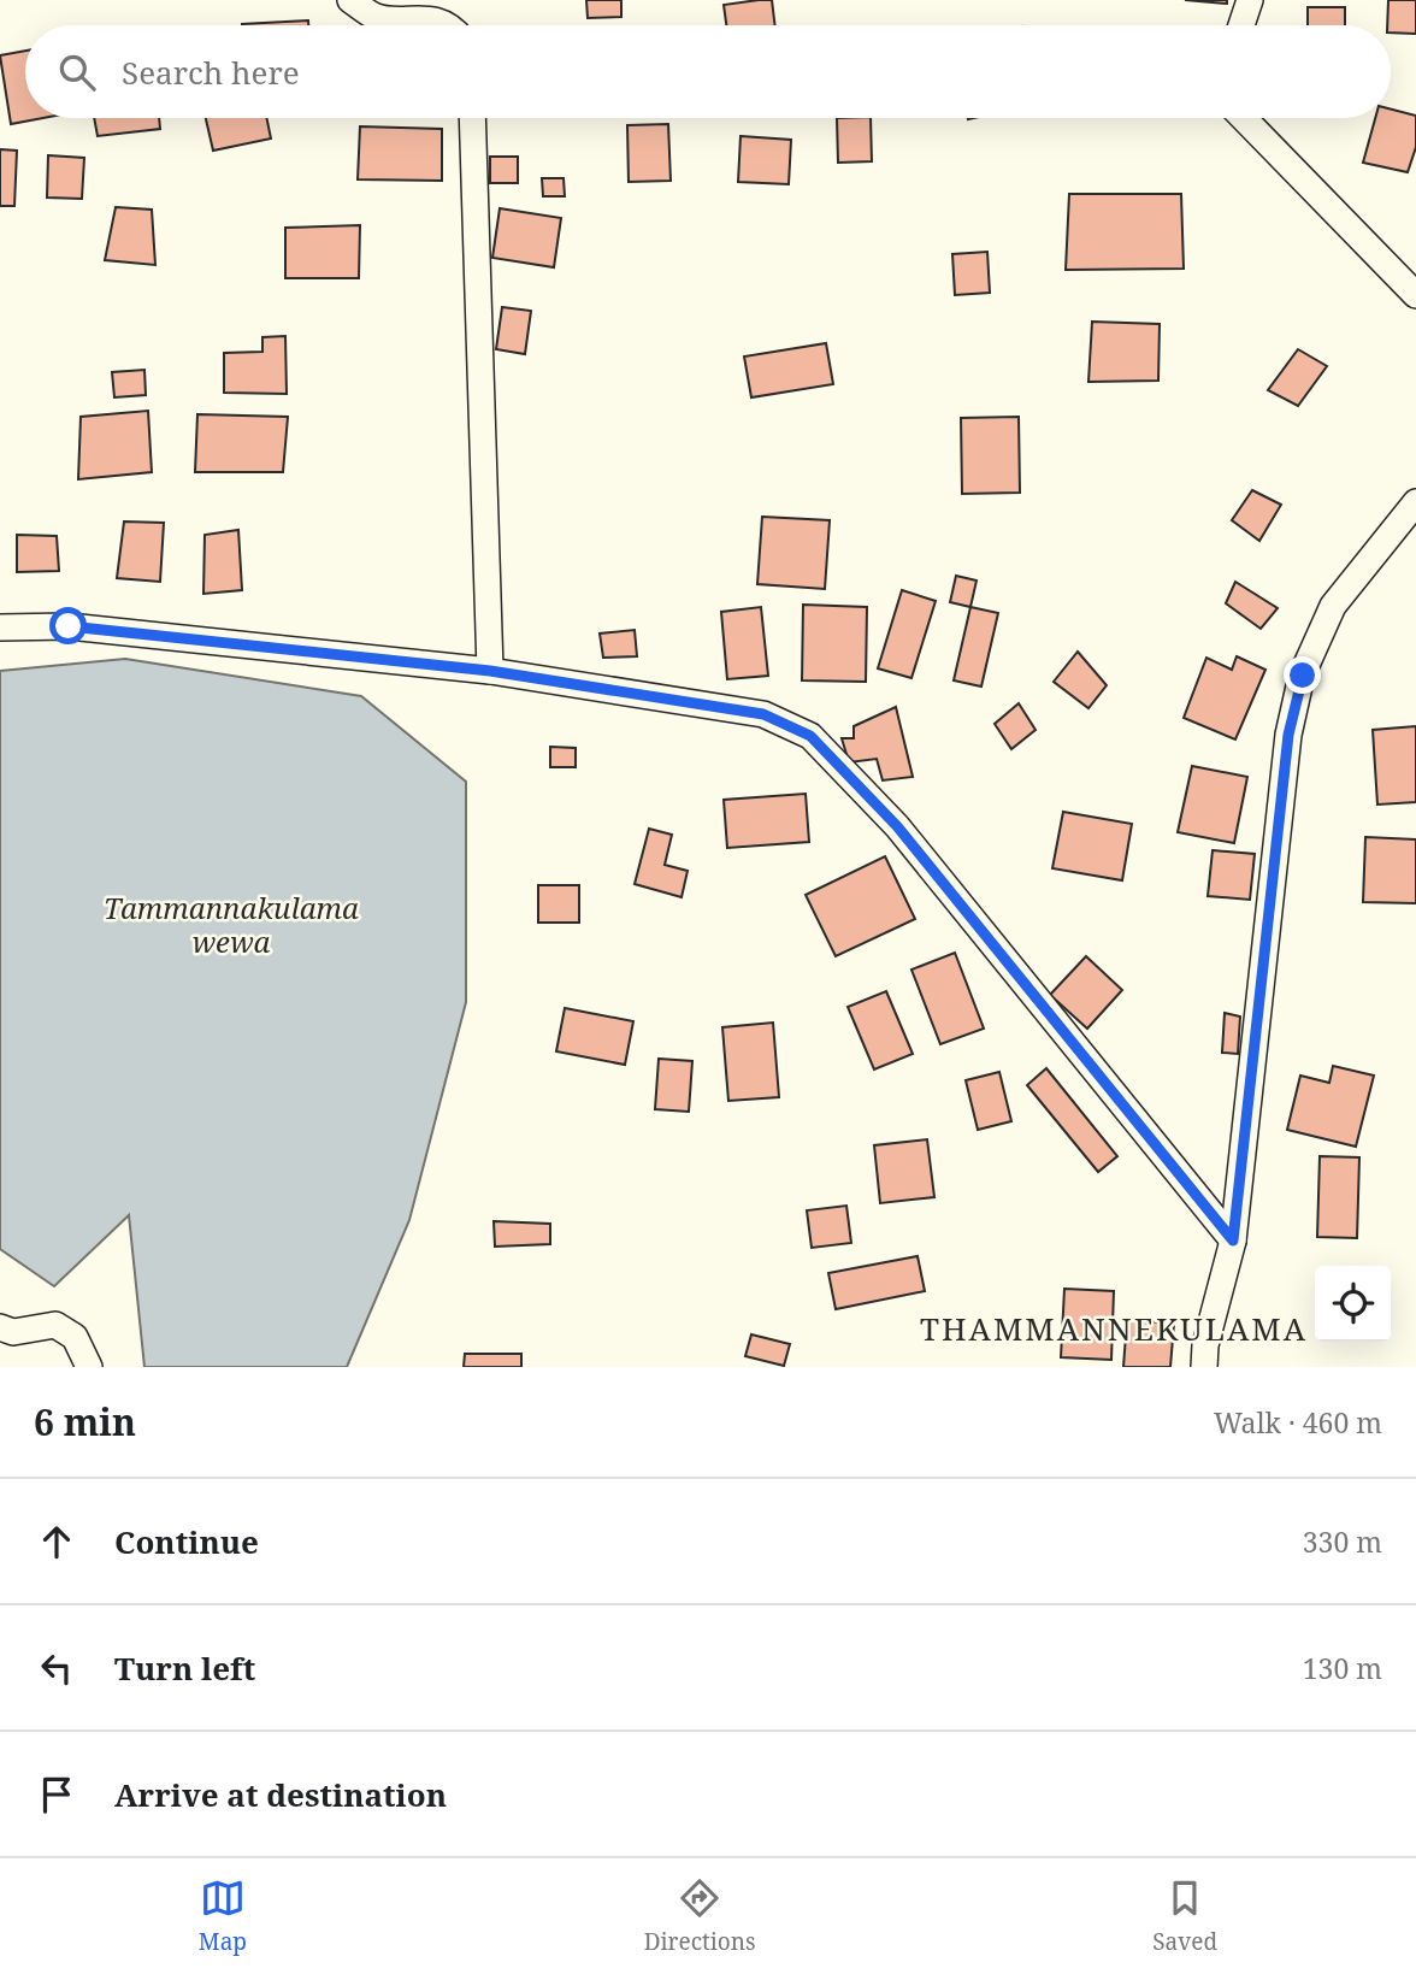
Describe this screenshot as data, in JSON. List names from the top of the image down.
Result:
{
  "districts": ["THAMMANNEKULAMA"],
  "water": ["Tammannakulama wewa"],
  "page": {
    "search": "Search here",
    "heading": ["6 min", "Walk · 460 m"],
    "list": [
      ["Continue", "330 m"],
      ["Turn left", "130 m"],
      "Arrive at destination"
    ],
    "nav": ["Map", "Directions", "Saved"]
  }
}
